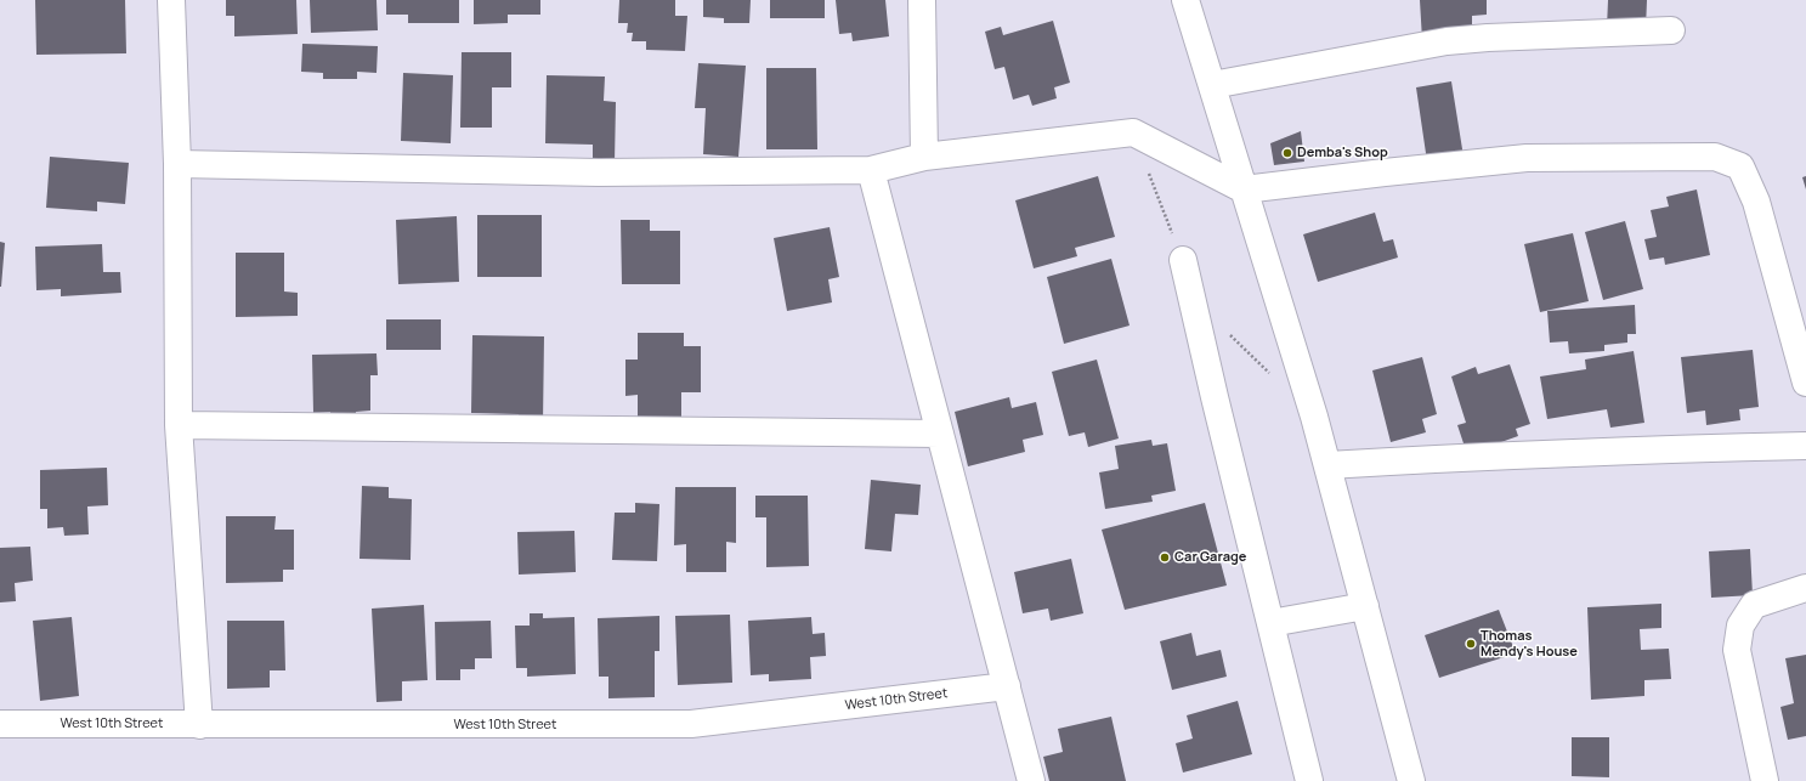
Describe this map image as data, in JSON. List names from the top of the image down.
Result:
{
  "streets": {
    "street": ["West 10th Street"]
  },
  "places": ["Demba's Shop", "Car Garage", "Thomas Mendy's House"]
}
